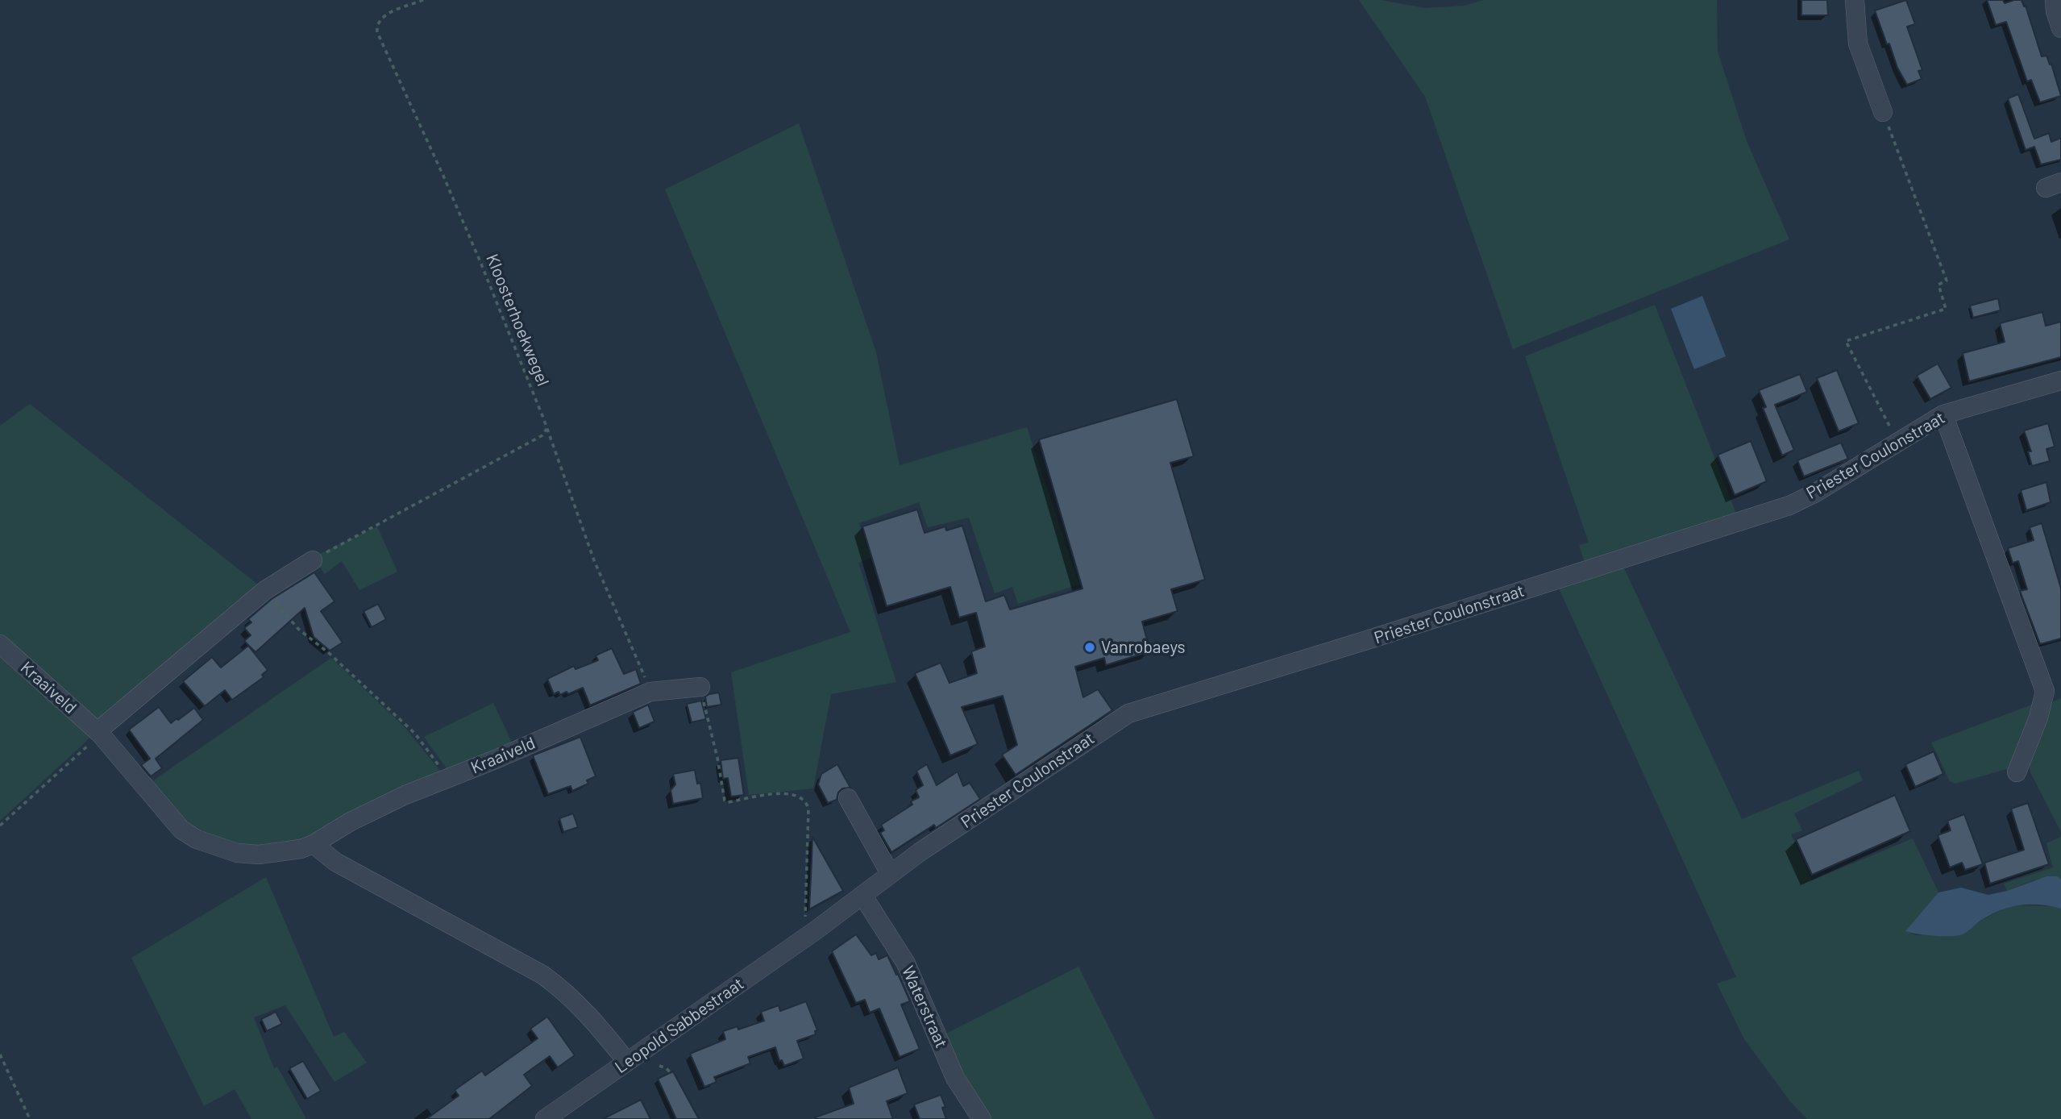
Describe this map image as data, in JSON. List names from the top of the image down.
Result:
{
  "streets": {
    "street": [
      "Priester Coulonstraat",
      "Kraaiveld",
      "Waterstraat",
      "Leopold Sabbestraat"
    ],
    "path": ["Kloosterhoekwegel"]
  },
  "crossings": [
    ["Priester Coulonstraat", "Waterstraat"],
    ["Priester Coulonstraat", "Leopold Sabbestraat"],
    ["Waterstraat", "Leopold Sabbestraat"]
  ],
  "places": ["Vanrobaeys"]
}
